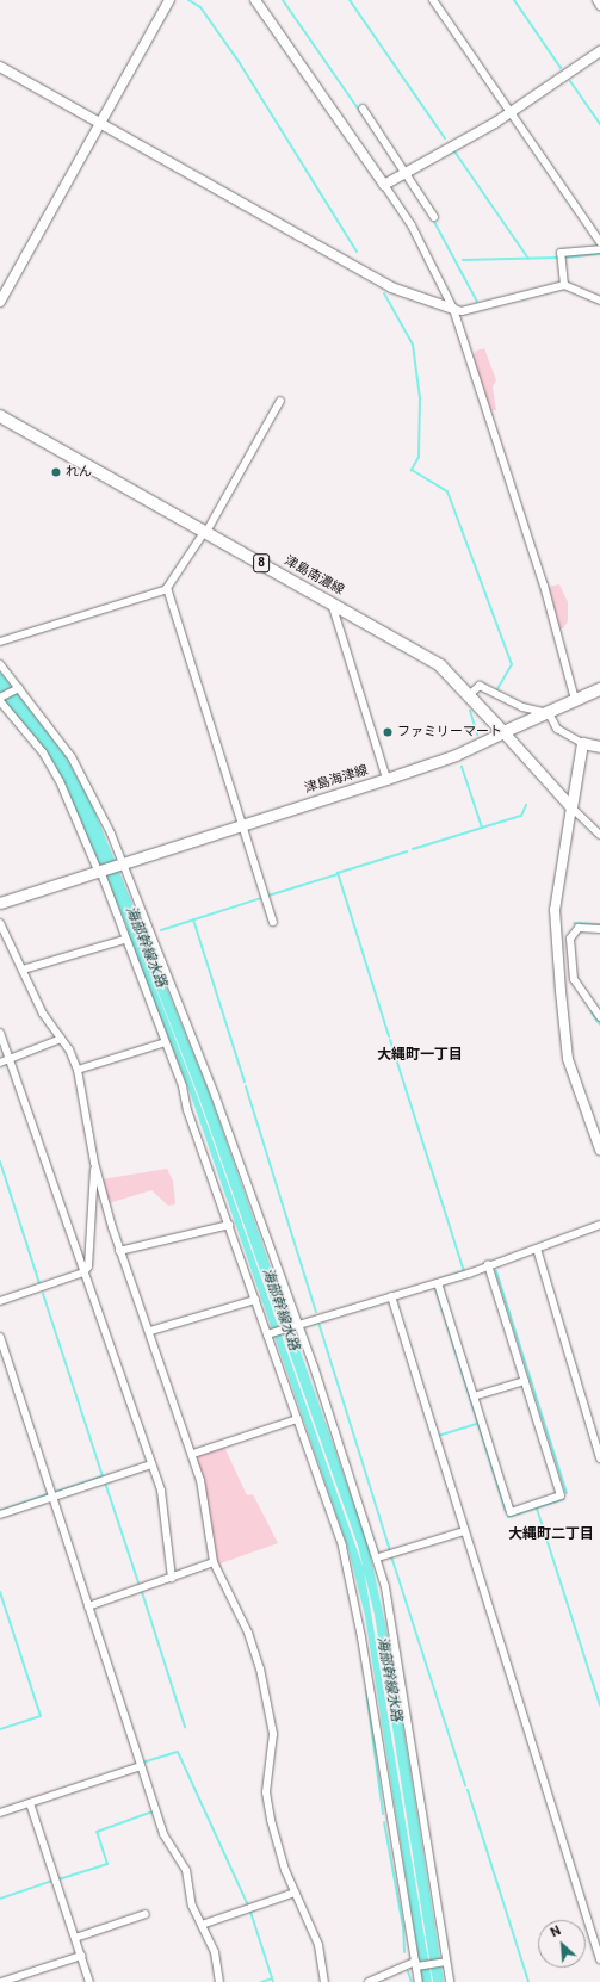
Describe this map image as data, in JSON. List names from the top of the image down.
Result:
{
  "streets": {
    "main road": ["8", "津島南濃線", "津島海津線"]
  },
  "crossings": [
    ["津島南濃線", "津島海津線"]
  ],
  "districts": ["大縄町一丁目", "大縄町二丁目"],
  "water": ["海部幹線水路"],
  "places": ["れん", "ファミリーマート"],
  "north": "top left"
}
